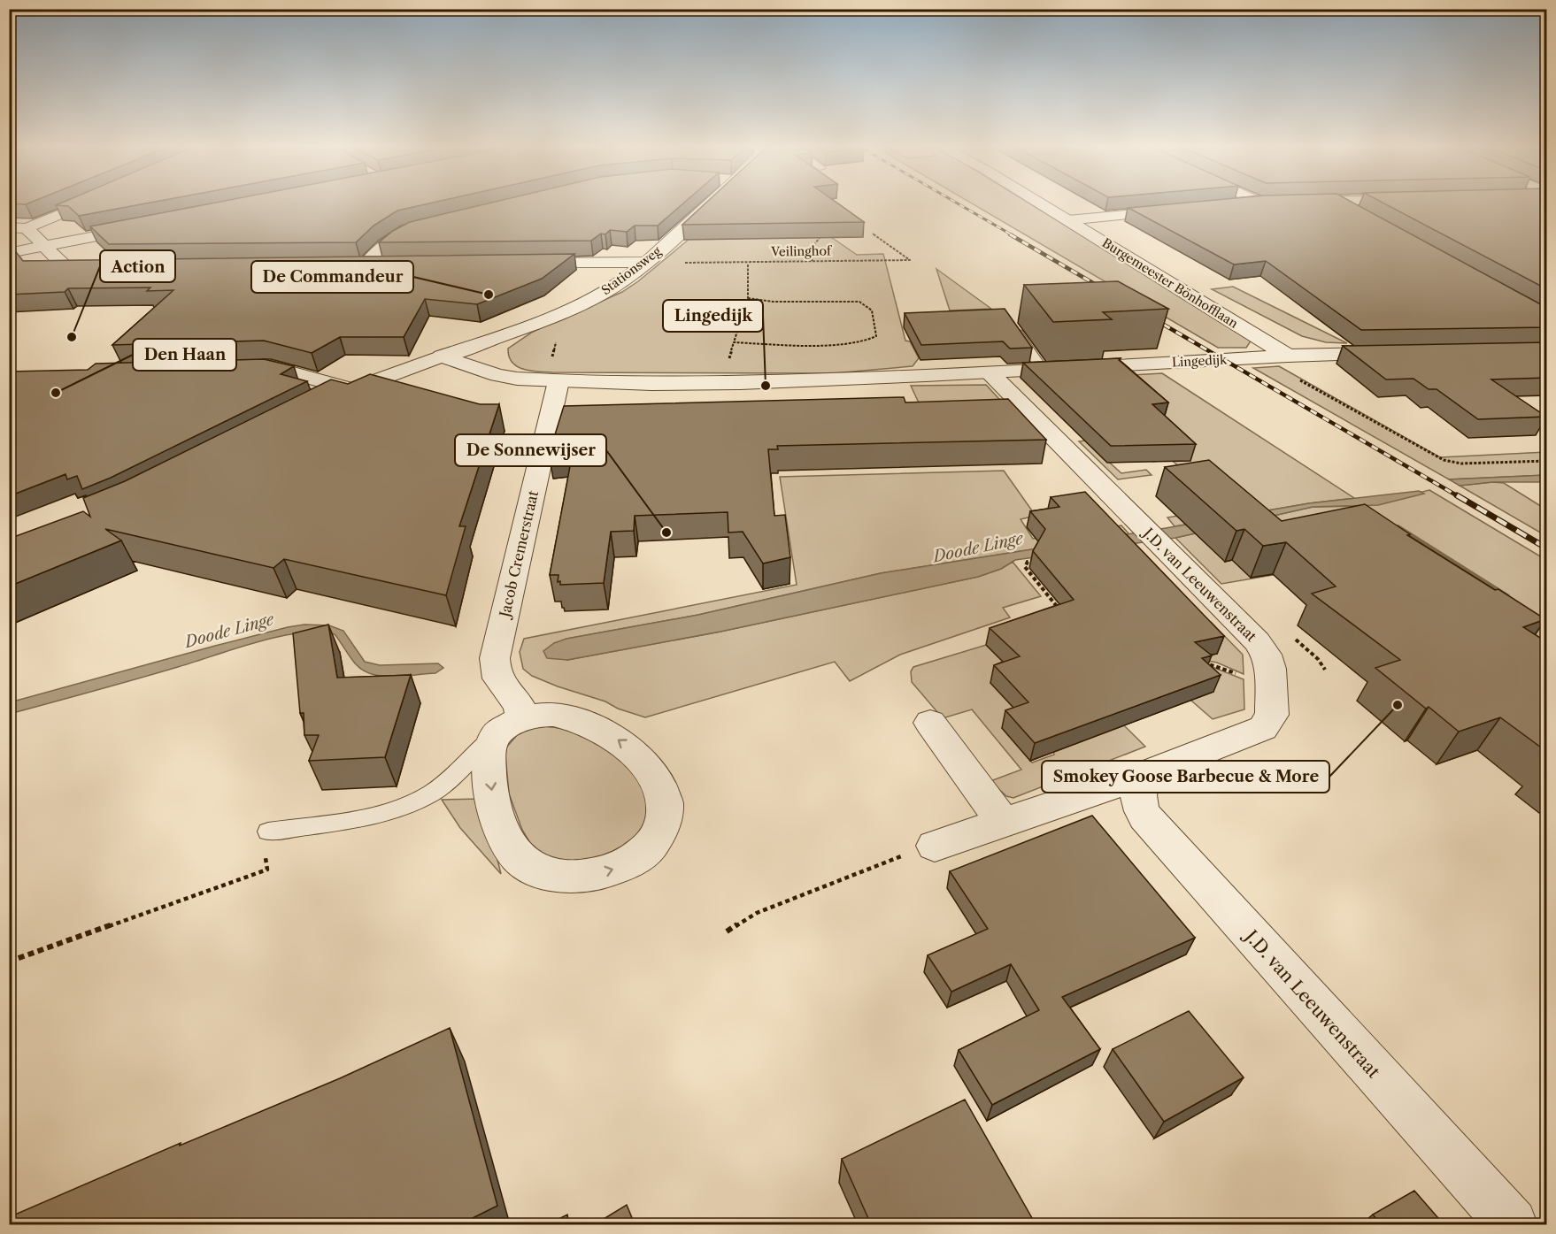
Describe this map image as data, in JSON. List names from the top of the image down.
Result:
{
  "streets": {
    "street": [
      "Stationsweg",
      "Burgemeester Bönhofflaan",
      "Lingedijk",
      "Jacob Cremerstraat",
      "J.D. van Leeuwenstraat"
    ],
    "path": ["Veilinghof"]
  },
  "crossings": [
    ["Veilinghof", "Stationsweg"],
    ["Stationsweg", "Lingedijk"],
    ["Burgemeester Bönhofflaan", "Lingedijk"],
    ["Lingedijk", "Jacob Cremerstraat"],
    ["Lingedijk", "J.D. van Leeuwenstraat"]
  ],
  "water": ["Doode Linge"],
  "places": [
    "De Commandeur",
    "Action",
    "Lingedijk",
    "Den Haan",
    "De Sonnewijser",
    "Smokey Goose Barbecue & More"
  ]
}
